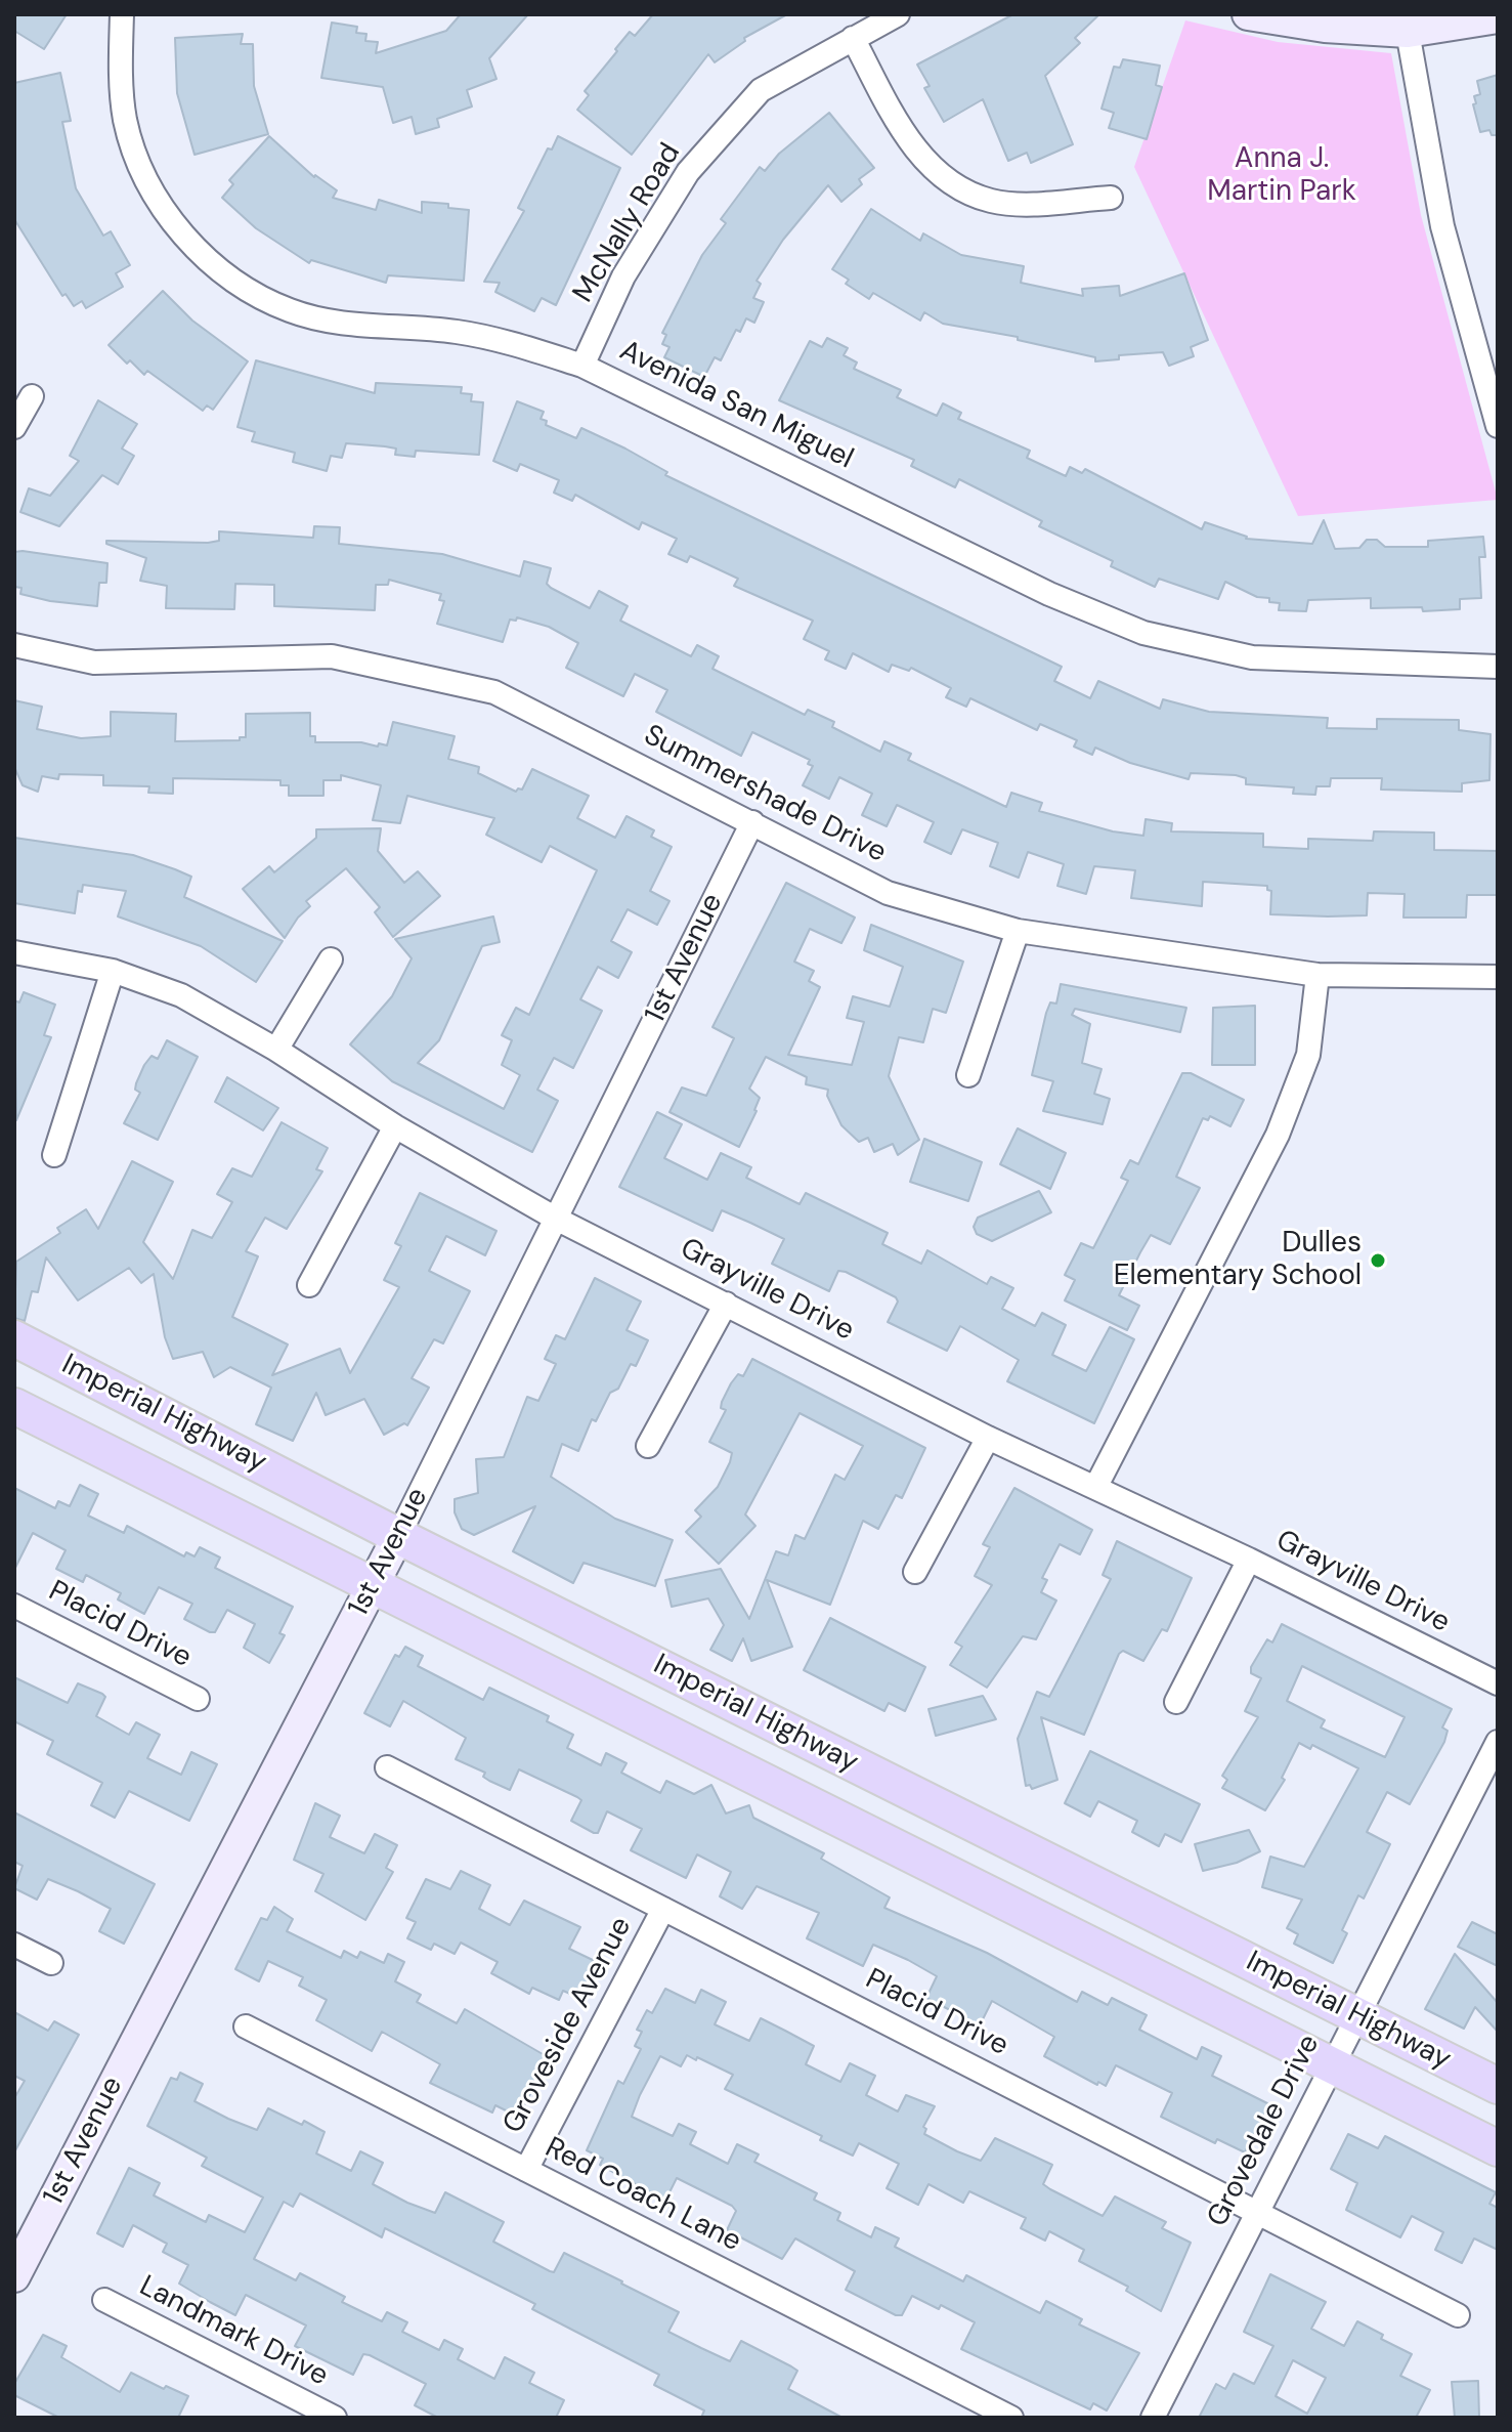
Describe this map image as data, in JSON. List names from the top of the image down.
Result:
{
  "streets": {
    "main road": ["1st Avenue", "Imperial Highway"],
    "street": [
      "McNally Road",
      "Avenida San Miguel",
      "Summershade Drive",
      "Grayville Drive",
      "Placid Drive",
      "Groveside Avenue",
      "Grovedale Drive",
      "Red Coach Lane",
      "Landmark Drive"
    ]
  },
  "crossings": [
    ["McNally Road", "Avenida San Miguel"],
    ["Summershade Drive", "1st Avenue"],
    ["1st Avenue", "Grayville Drive"],
    ["1st Avenue", "Imperial Highway"],
    ["Imperial Highway", "Grovedale Drive"],
    ["Placid Drive", "Groveside Avenue"],
    ["Placid Drive", "Grovedale Drive"],
    ["Groveside Avenue", "Red Coach Lane"]
  ],
  "parks": ["Anna J. Martin Park"],
  "places": ["Dulles Elementary School"]
}
